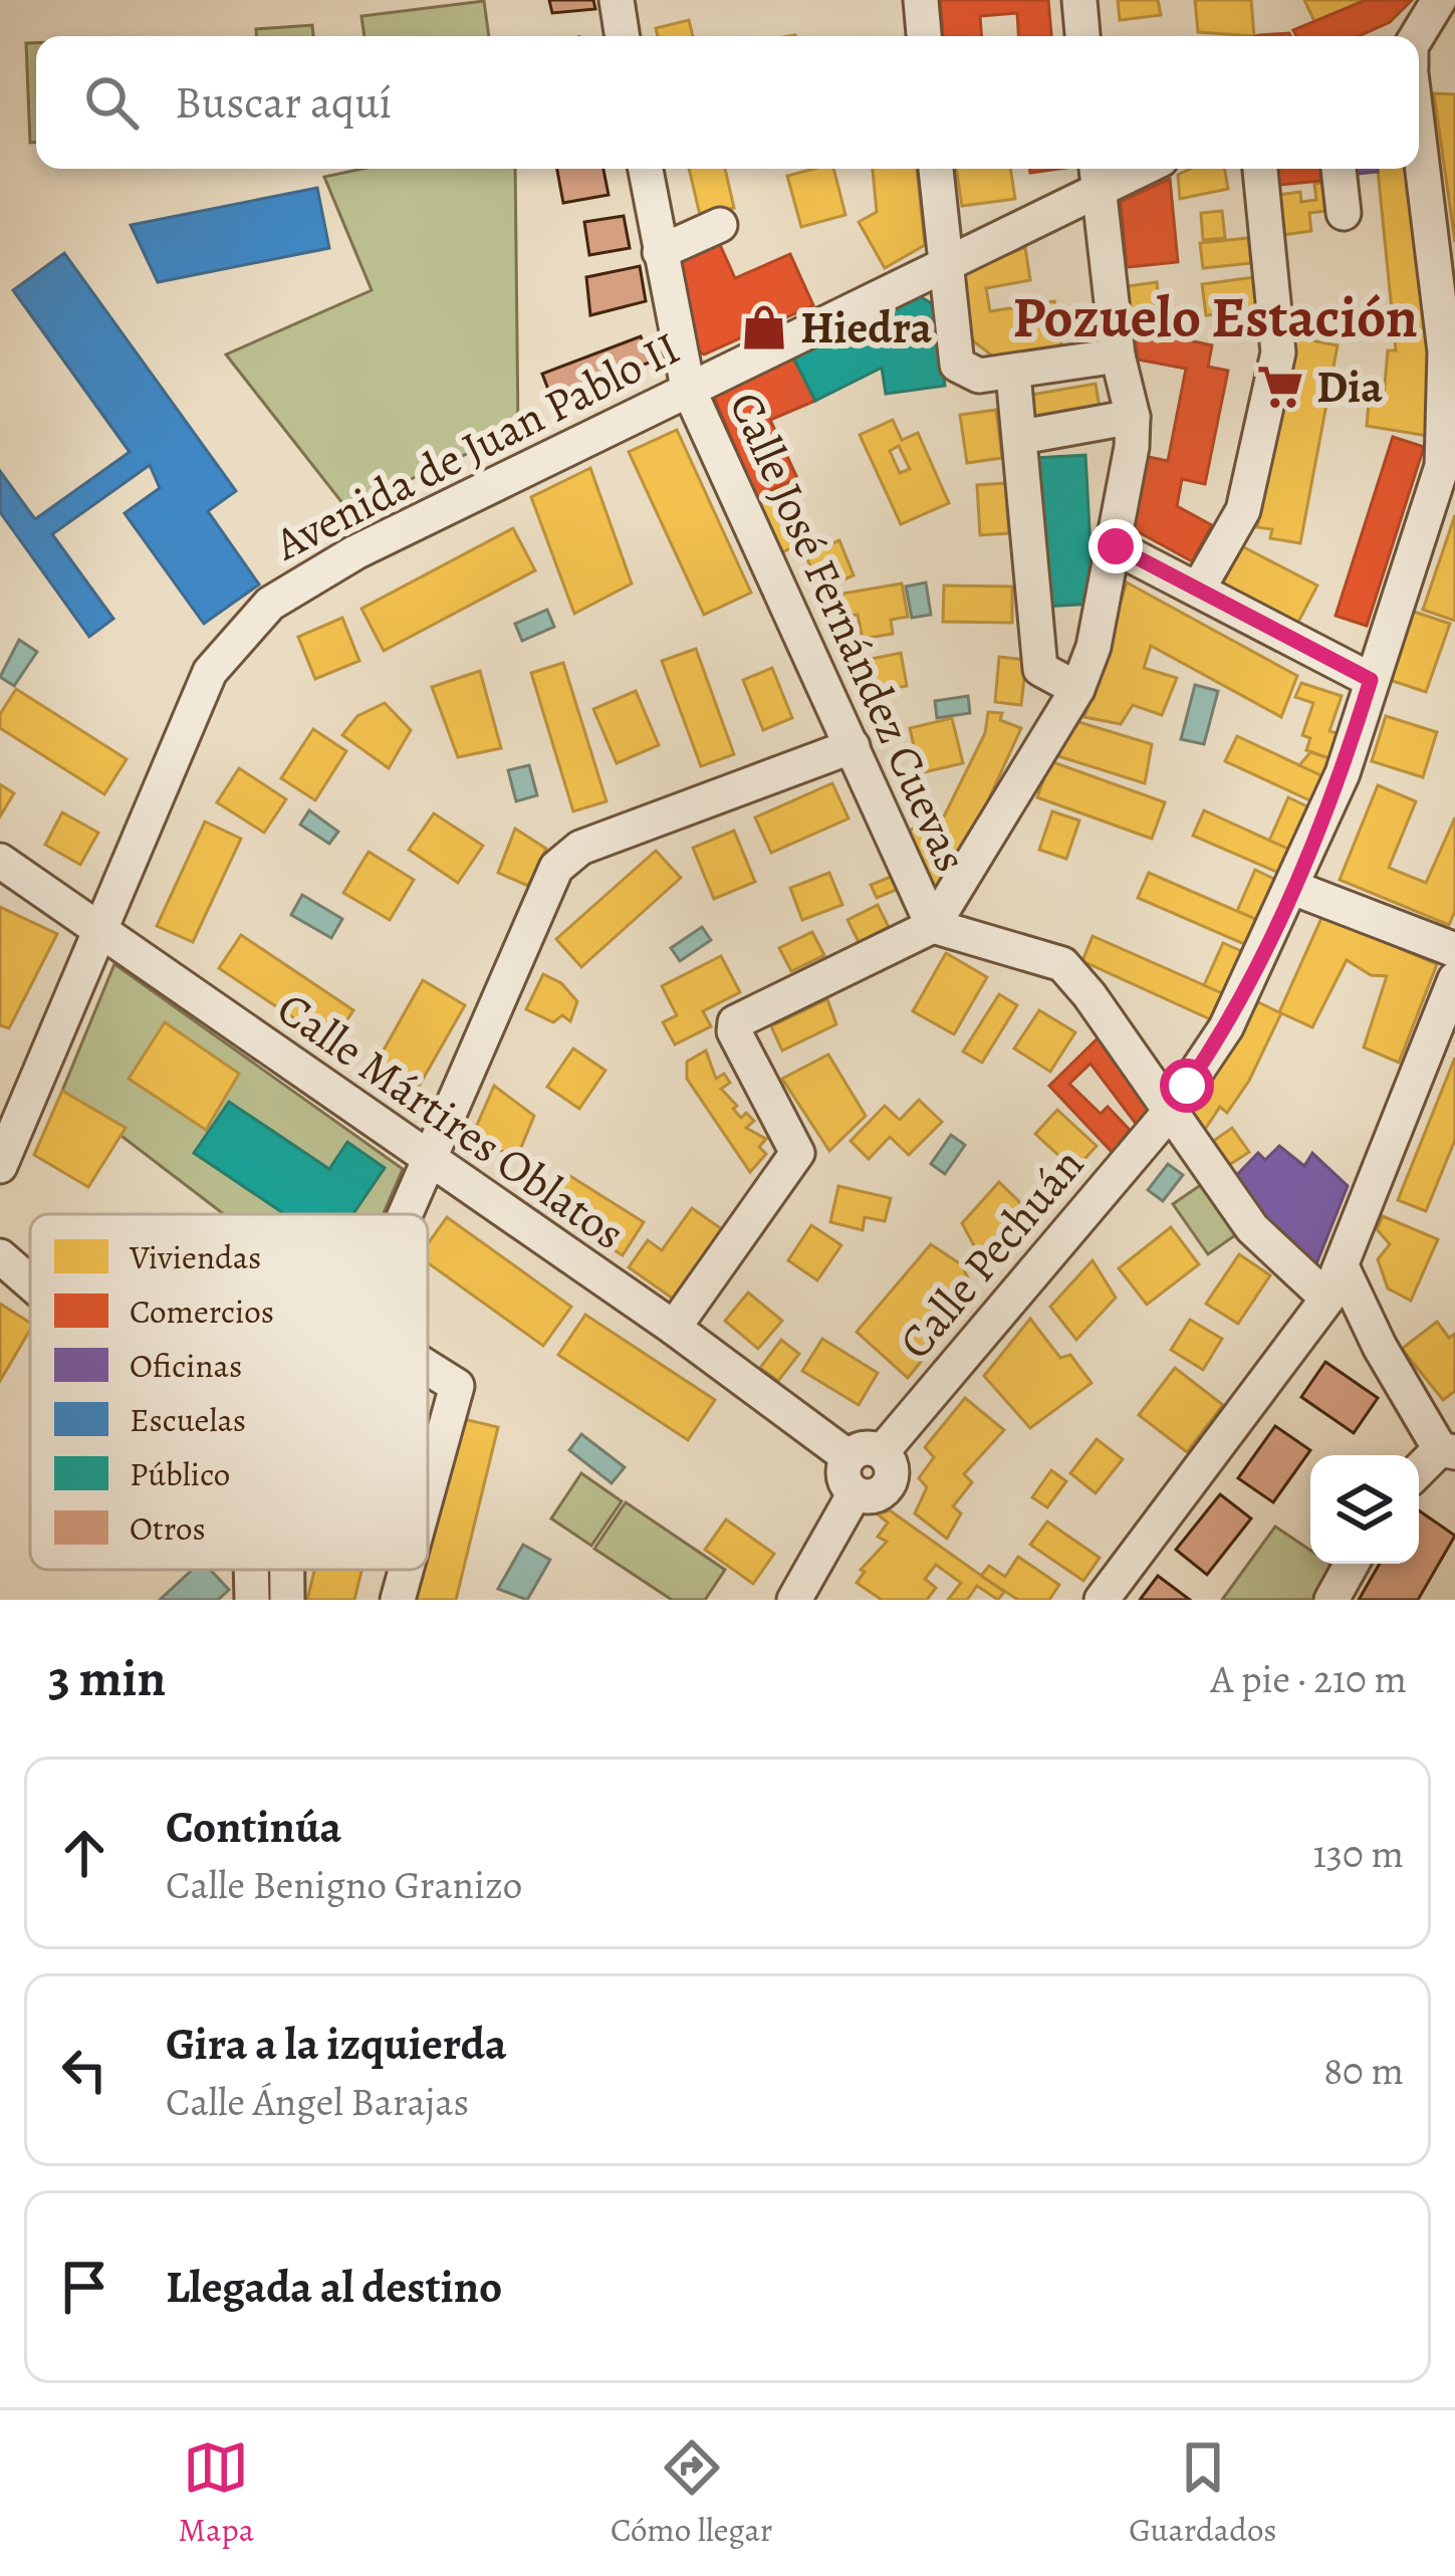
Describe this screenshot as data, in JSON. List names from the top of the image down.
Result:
{
  "streets": {
    "street": [
      "Avenida de Juan Pablo II",
      "Calle José Fernández Cuevas",
      "Calle Mártires Oblatos",
      "Calle Pechuán"
    ]
  },
  "crossings": [
    ["Avenida de Juan Pablo II", "Calle José Fernández Cuevas"],
    ["Avenida de Juan Pablo II", "Calle Mártires Oblatos"],
    ["Calle José Fernández Cuevas", "Calle Pechuán"],
    ["Calle Mártires Oblatos", "Calle Pechuán"]
  ],
  "districts": ["Pozuelo Estación"],
  "places": {
    "shop": ["Hiedra"],
    "supermarket": ["Dia"]
  },
  "legend": [
    "Viviendas",
    "Comercios",
    "Oficinas",
    "Escuelas",
    "Público",
    "Otros"
  ],
  "page": {
    "search": "Buscar aquí",
    "heading": ["3 min", "A pie · 210 m"],
    "list": [
      ["Continúa", "Calle Benigno Granizo", "130 m"],
      ["Gira a la izquierda", "Calle Ángel Barajas", "80 m"],
      "Llegada al destino"
    ],
    "nav": ["Mapa", "Cómo llegar", "Guardados"]
  }
}
